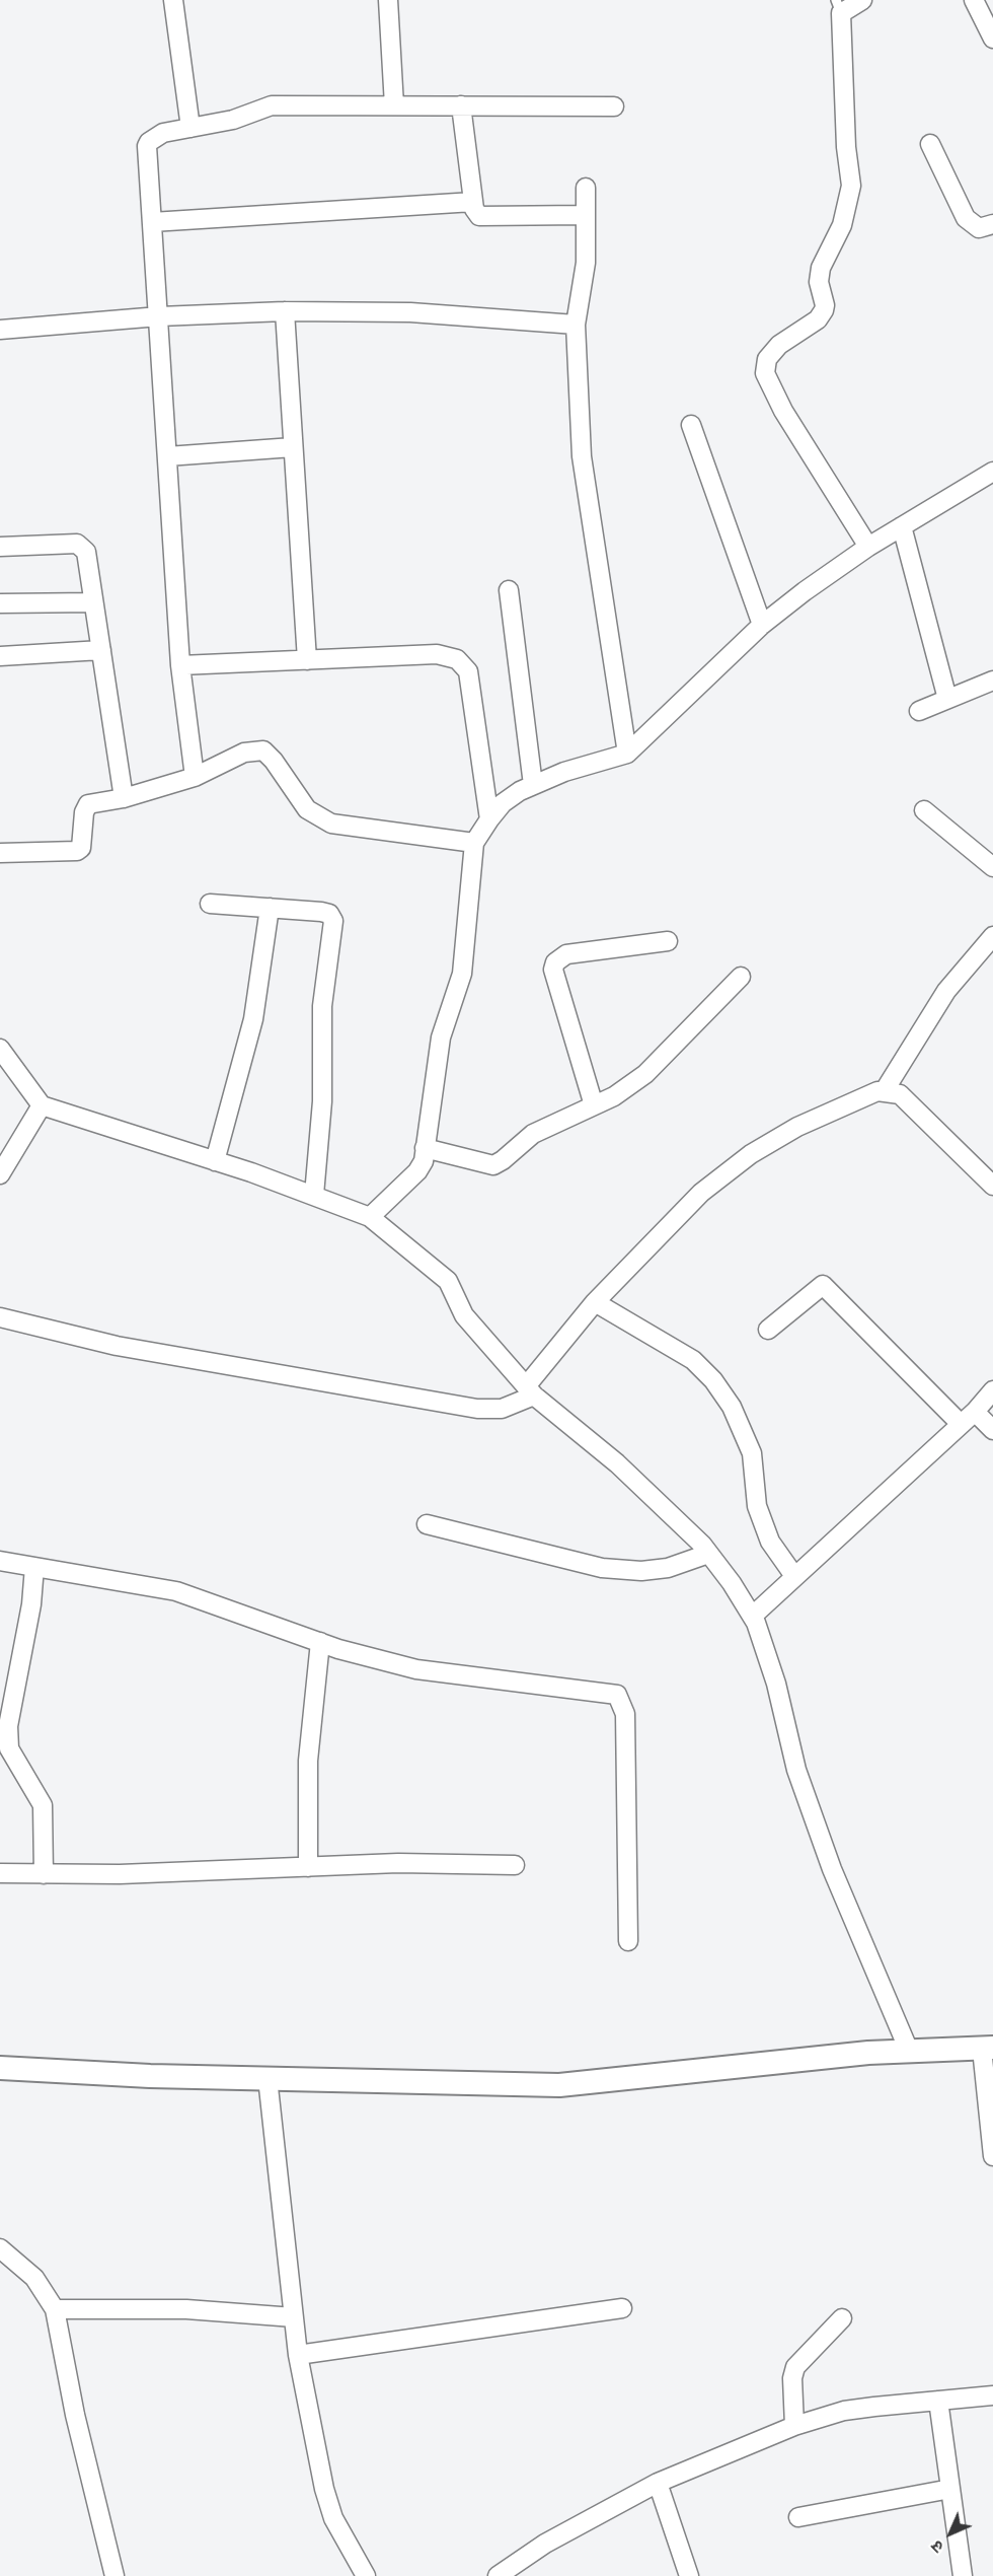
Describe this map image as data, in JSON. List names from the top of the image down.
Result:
{
  "north": "bottom left"
}
